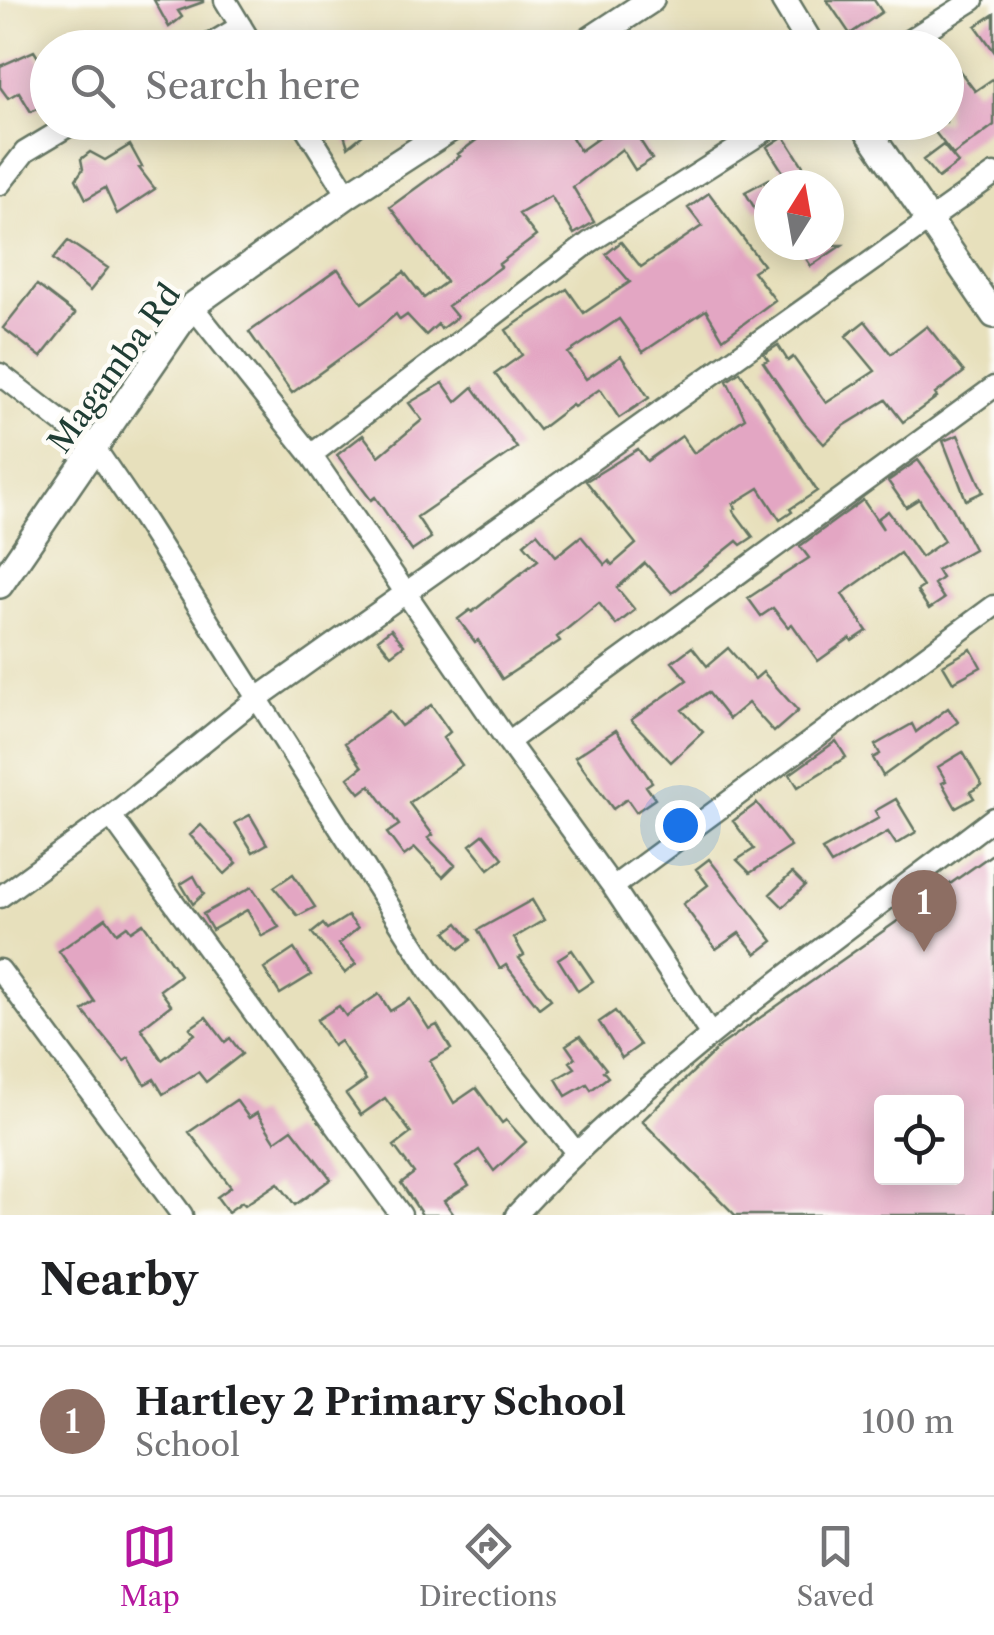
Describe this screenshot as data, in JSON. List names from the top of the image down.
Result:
{
  "streets": {
    "street": ["Magamba Rd"]
  },
  "north": "top",
  "page": {
    "search": "Search here",
    "pins": "1",
    "heading": "Nearby",
    "list": [
      {
        "mark": "1",
        "name": "Hartley 2 Primary School",
        "note": "School",
        "value": "100 m"
      }
    ],
    "nav": ["Map", "Directions", "Saved"]
  }
}
